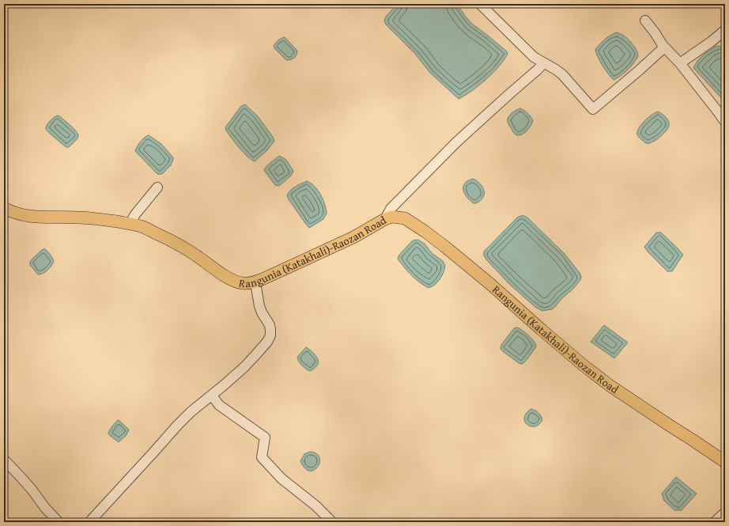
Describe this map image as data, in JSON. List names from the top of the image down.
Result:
{
  "streets": {
    "main road": ["Rangunia (Katakhali)-Raozan Road"]
  }
}
